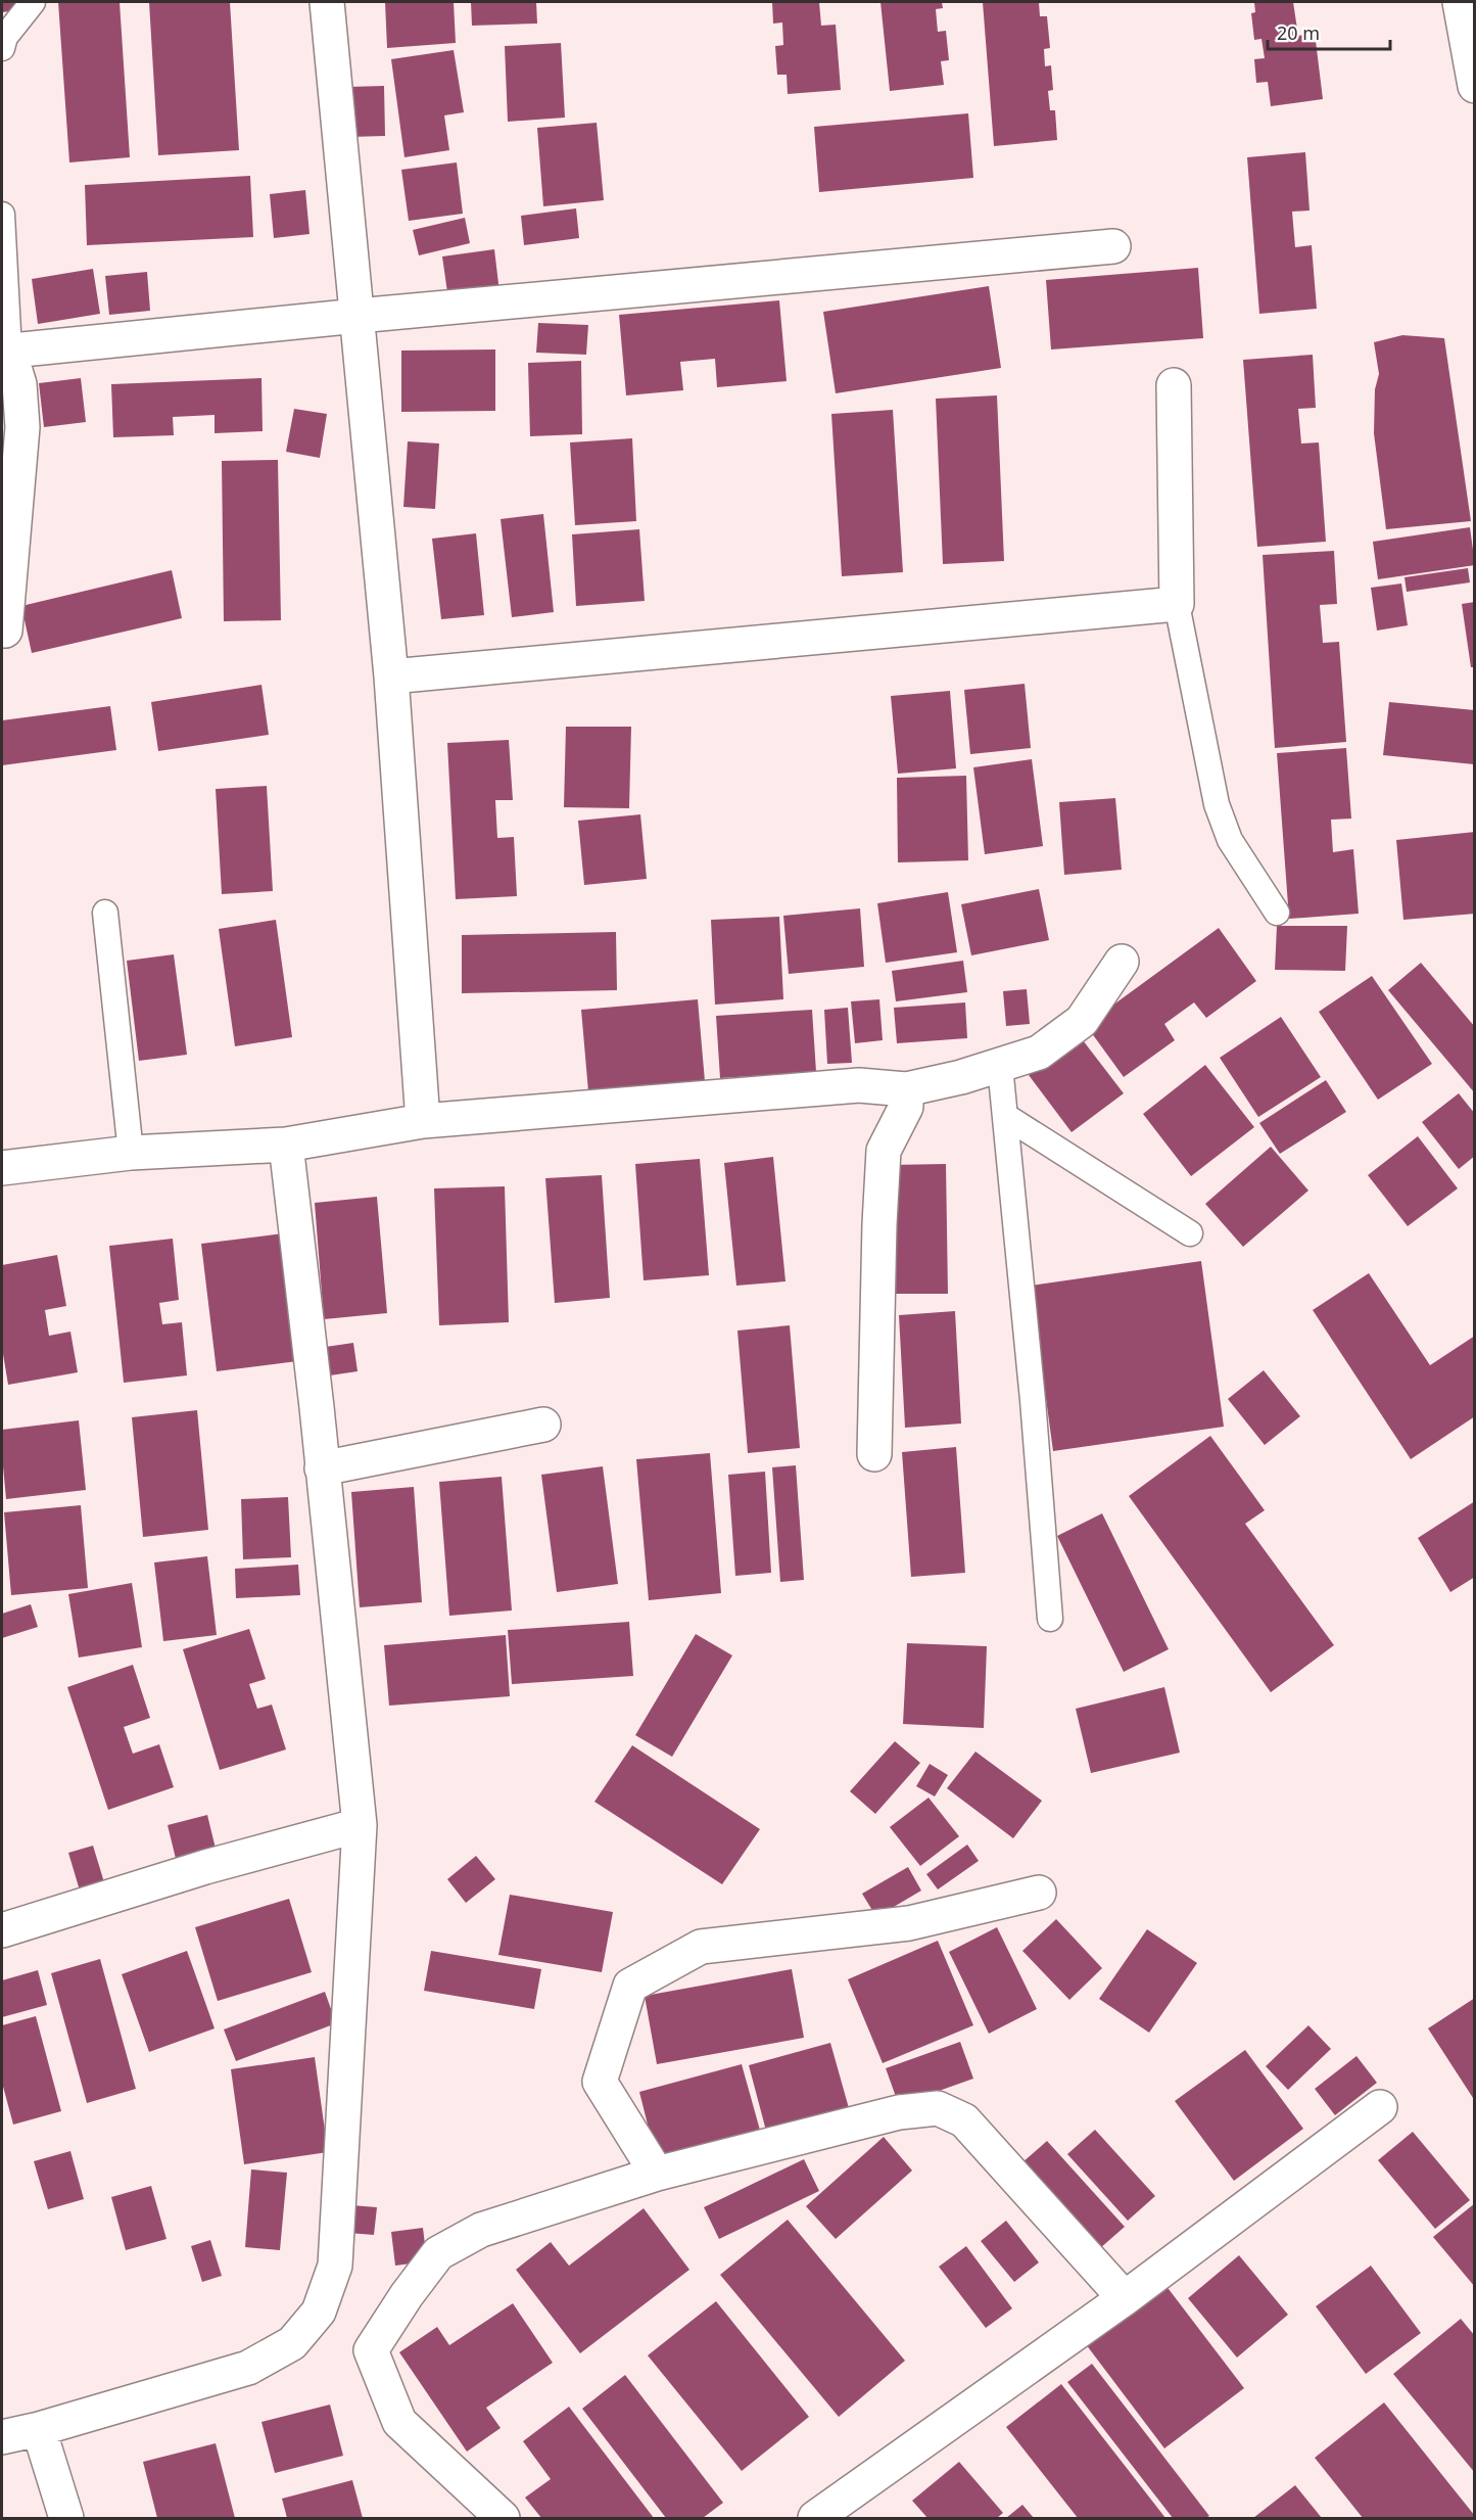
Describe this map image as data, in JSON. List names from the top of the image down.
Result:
{
  "scale_bar": "20 m"
}
